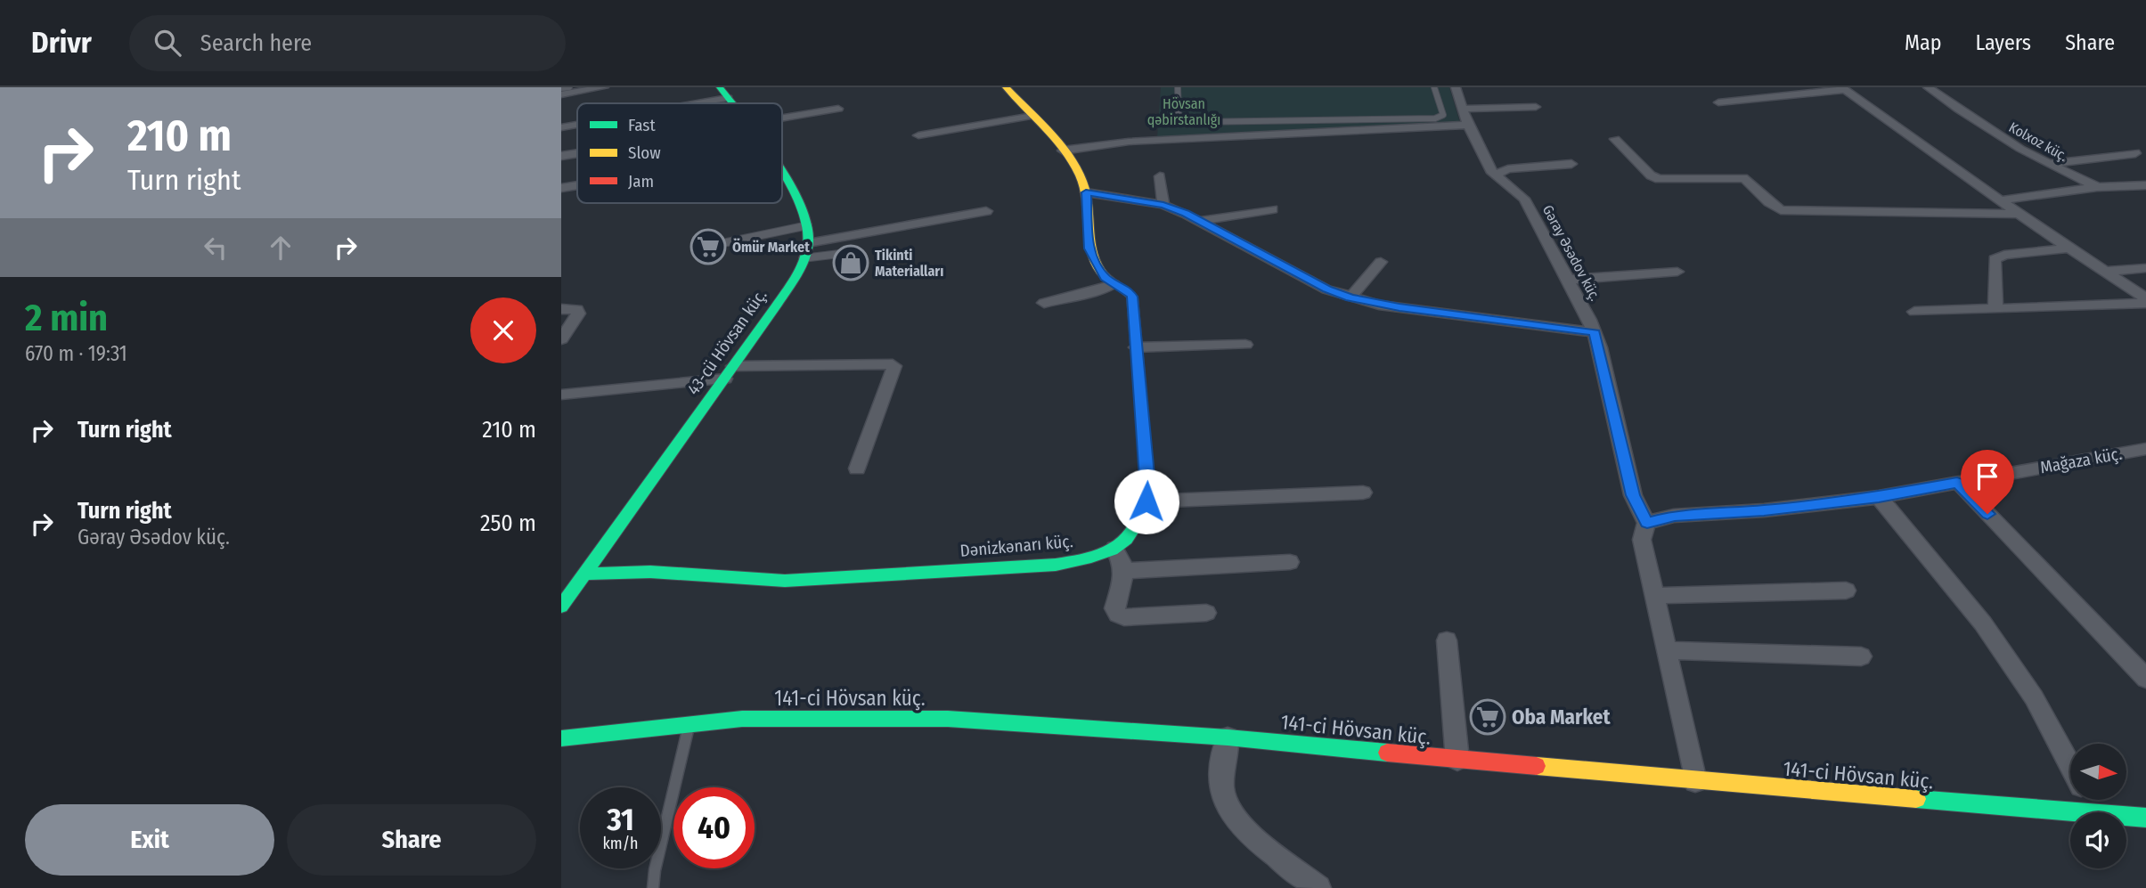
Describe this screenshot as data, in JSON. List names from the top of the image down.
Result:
{
  "streets": {
    "main road": ["43-cü Hövsan küç.", "Dənizkənarı küç.", "141-ci Hövsan küç."],
    "street": ["Kolxoz küç.", "Gəray Əsədov küç.", "Mağaza küç."]
  },
  "crossings": [
    ["Gəray Əsədov küç.", "Mağaza küç."],
    ["43-cü Hövsan küç.", "Dənizkənarı küç."]
  ],
  "parks": ["Hövsan qəbirstanlığı"],
  "places": {
    "supermarket": ["Ömür Market", "Oba Market"],
    "shop": ["Tikinti Materialları"]
  },
  "legend": ["Fast", "Slow", "Jam"],
  "north": "right",
  "page": {
    "header": "Drivr",
    "search": "Search here",
    "nav": ["Map", "Layers", "Share"],
    "turn": ["210 m", "Turn right"],
    "heading": ["2 min", "670 m · 19:31"],
    "list": [
      {
        "name": "Turn right",
        "value": "210 m"
      },
      {
        "name": "Turn right",
        "note": "Gəray Əsədov küç.",
        "value": "250 m"
      }
    ],
    "speed": "31 km/h",
    "limit": "40",
    "buttons": ["Exit", "Share"]
  }
}
